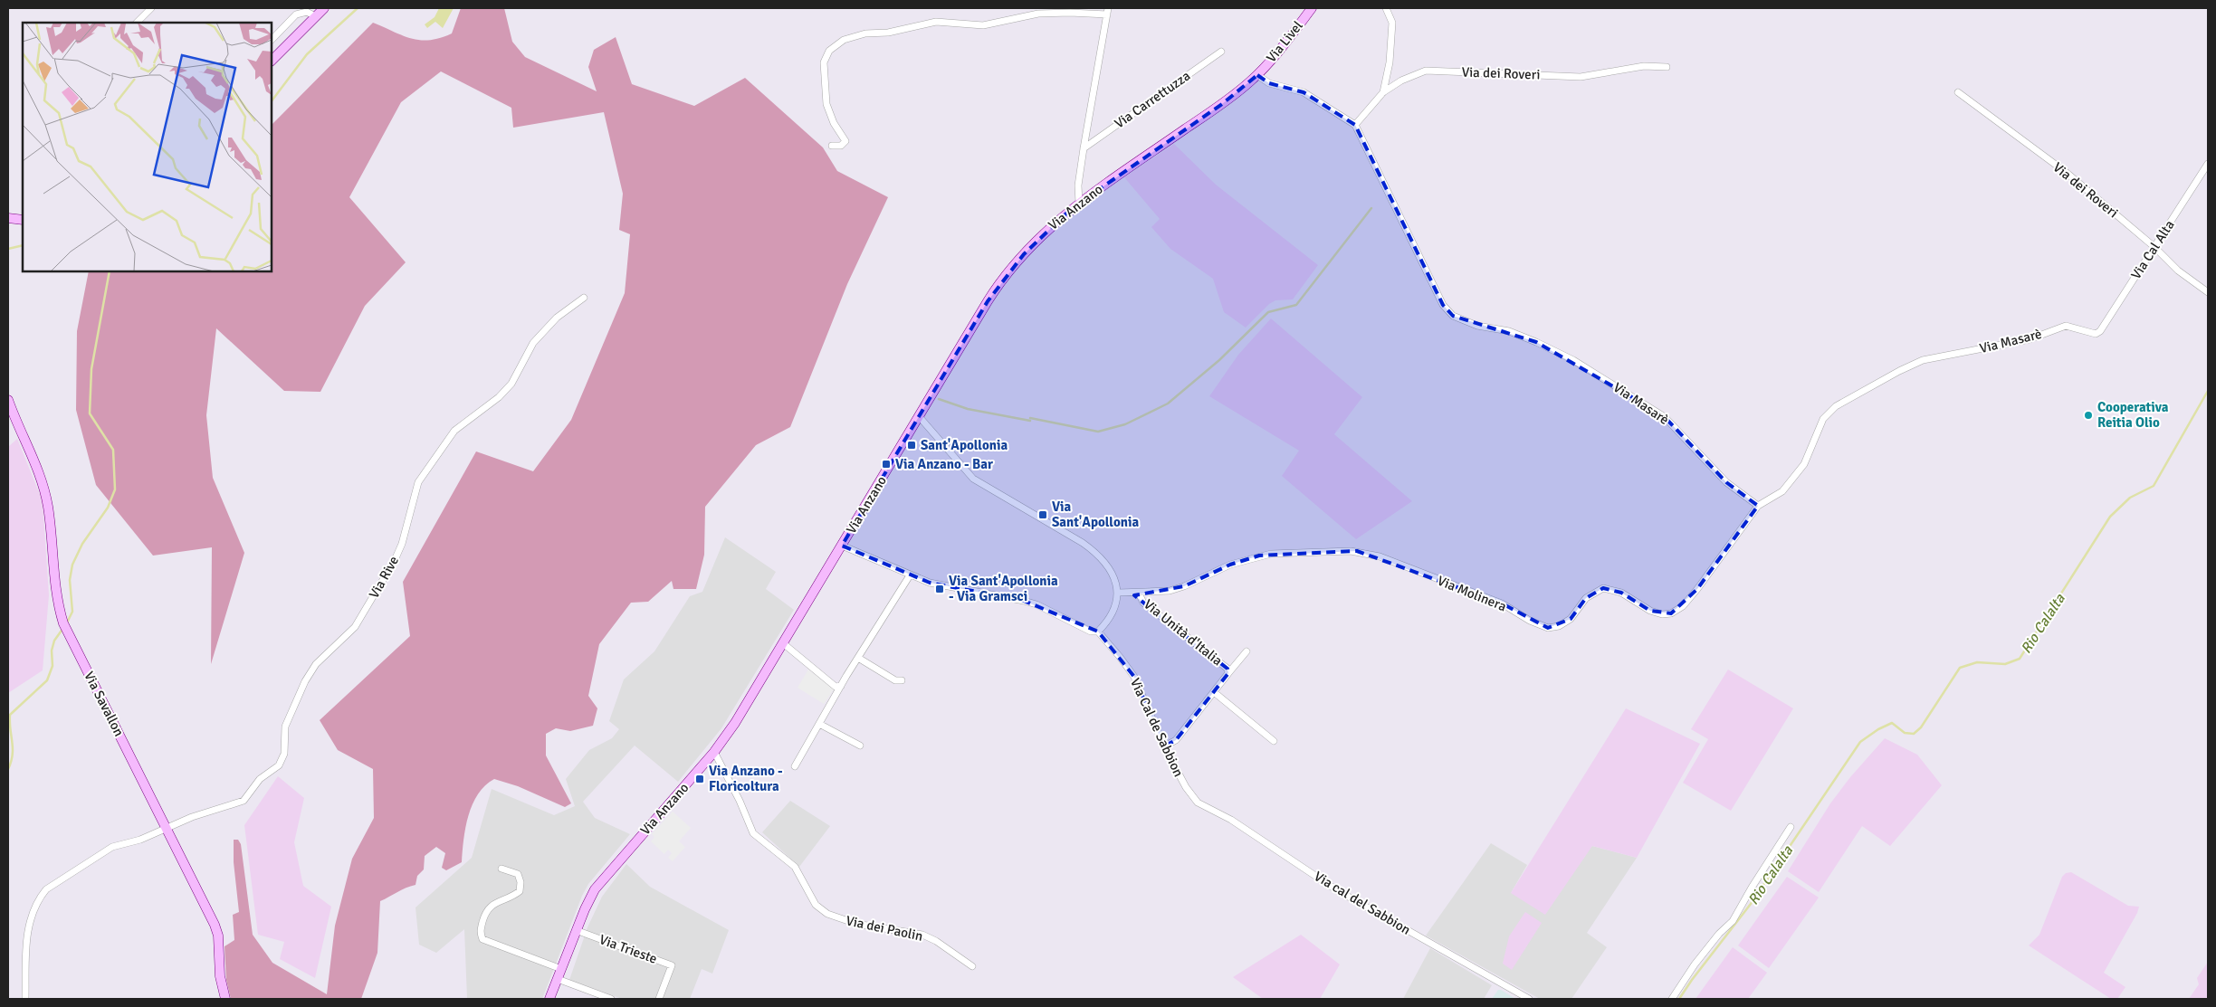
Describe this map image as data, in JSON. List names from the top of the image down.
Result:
{
  "streets": {
    "main road": ["Via Livel", "Via Anzano", "Via Savallon"],
    "street": [
      "Via dei Roveri",
      "Via Carrettuzza",
      "Via Cal Alta",
      "Via Masarè",
      "Via Rive",
      "Via Molinera",
      "Via Unità d'Italia",
      "Via Cal de Sabbion",
      "Via cal del Sabbion",
      "Via dei Paolin",
      "Via Trieste"
    ]
  },
  "crossings": [
    ["Via Livel", "Via Anzano"],
    ["Via dei Roveri", "Via Cal Alta"],
    ["Via dei Roveri", "Via Masarè"],
    ["Via Anzano", "Via dei Paolin"],
    ["Via Anzano", "Via Trieste"],
    ["Via Cal Alta", "Via Masarè"],
    ["Via Masarè", "Via Molinera"],
    ["Via Rive", "Via Savallon"],
    ["Via Molinera", "Via Unità d'Italia"],
    ["Via Unità d'Italia", "Via Cal de Sabbion"],
    ["Via Cal de Sabbion", "Via cal del Sabbion"]
  ],
  "water": ["Rio Calalta"],
  "places": {
    "other": ["Cooperativa Reitia Olio"],
    "transit": [
      "Sant'Apollonia",
      "Via Anzano - Bar",
      "Via Sant'Apollonia",
      "Via Sant'Apollonia - Via Gramsci",
      "Via Anzano - Floricoltura"
    ]
  }
}
